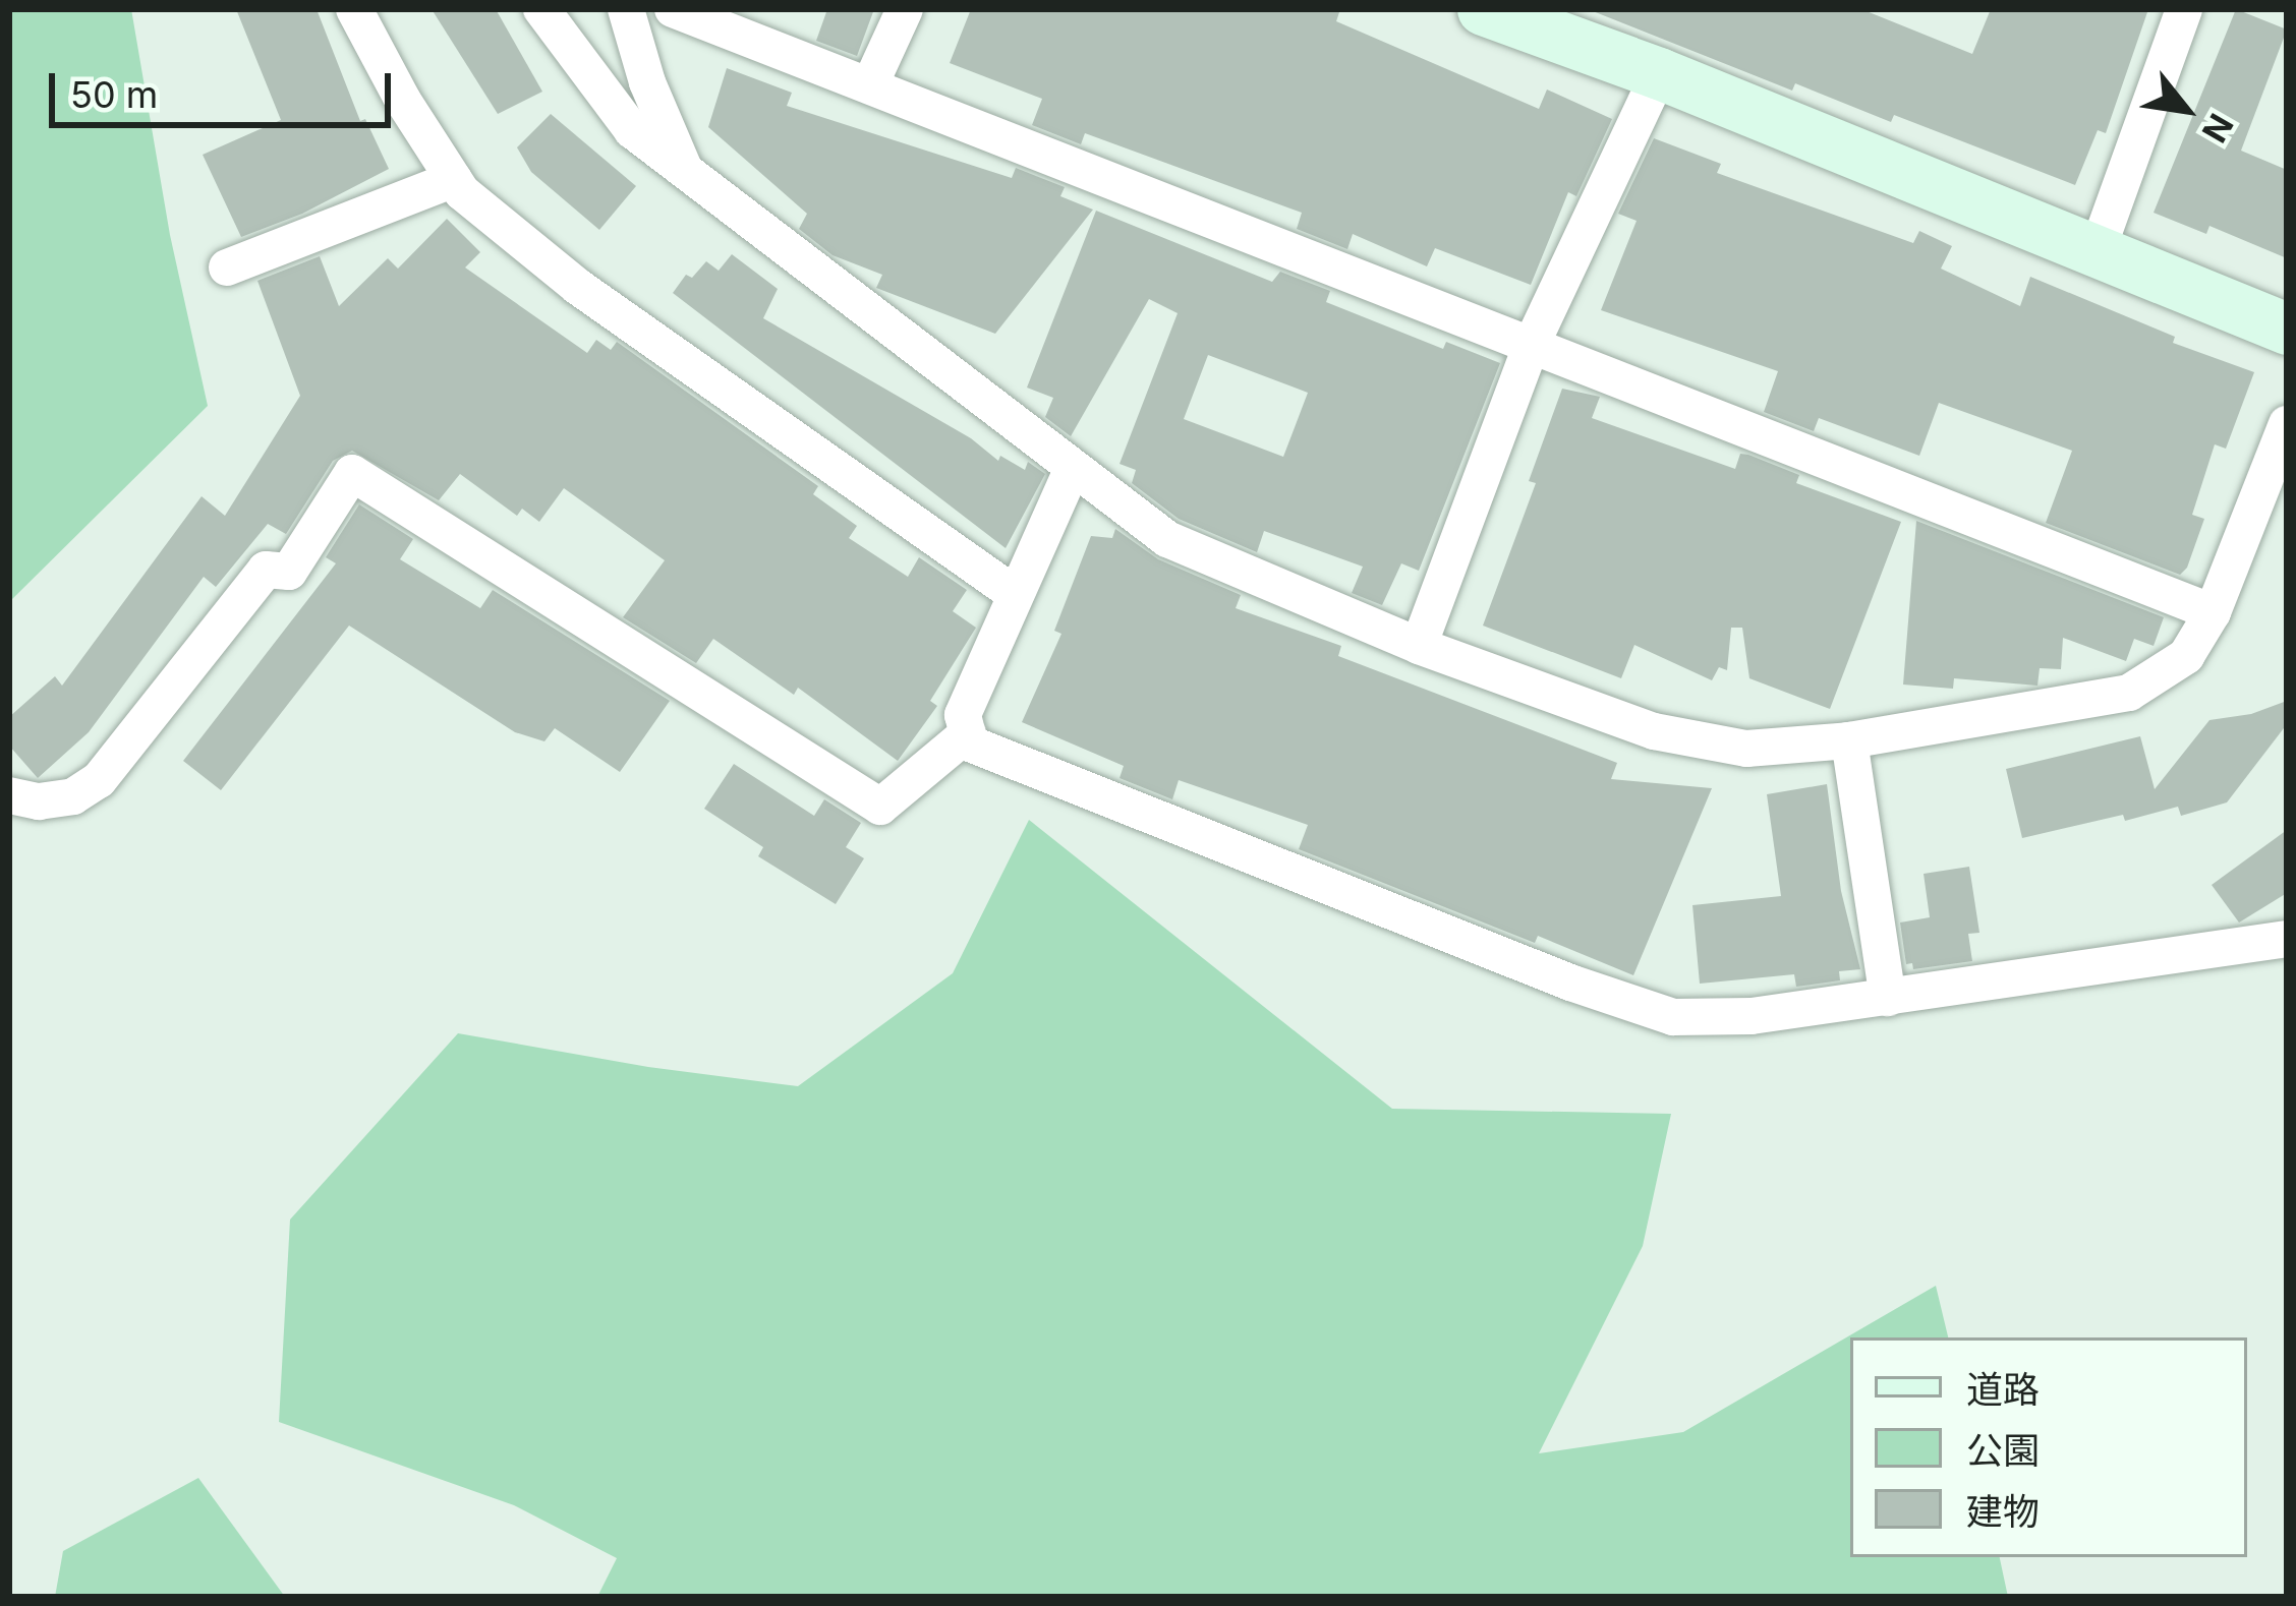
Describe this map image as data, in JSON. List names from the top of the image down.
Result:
{
  "legend": ["道路", "公園", "建物"],
  "scale_bar": "50 m",
  "north": "bottom right"
}
